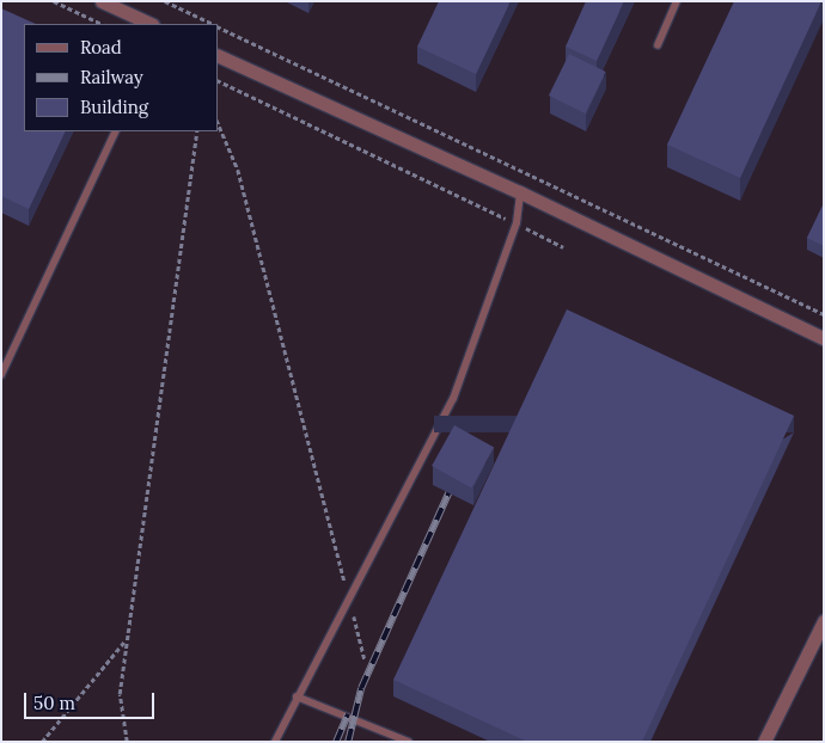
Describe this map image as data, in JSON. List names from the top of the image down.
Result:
{
  "legend": ["Road", "Railway", "Building"],
  "scale_bar": "50 m"
}
